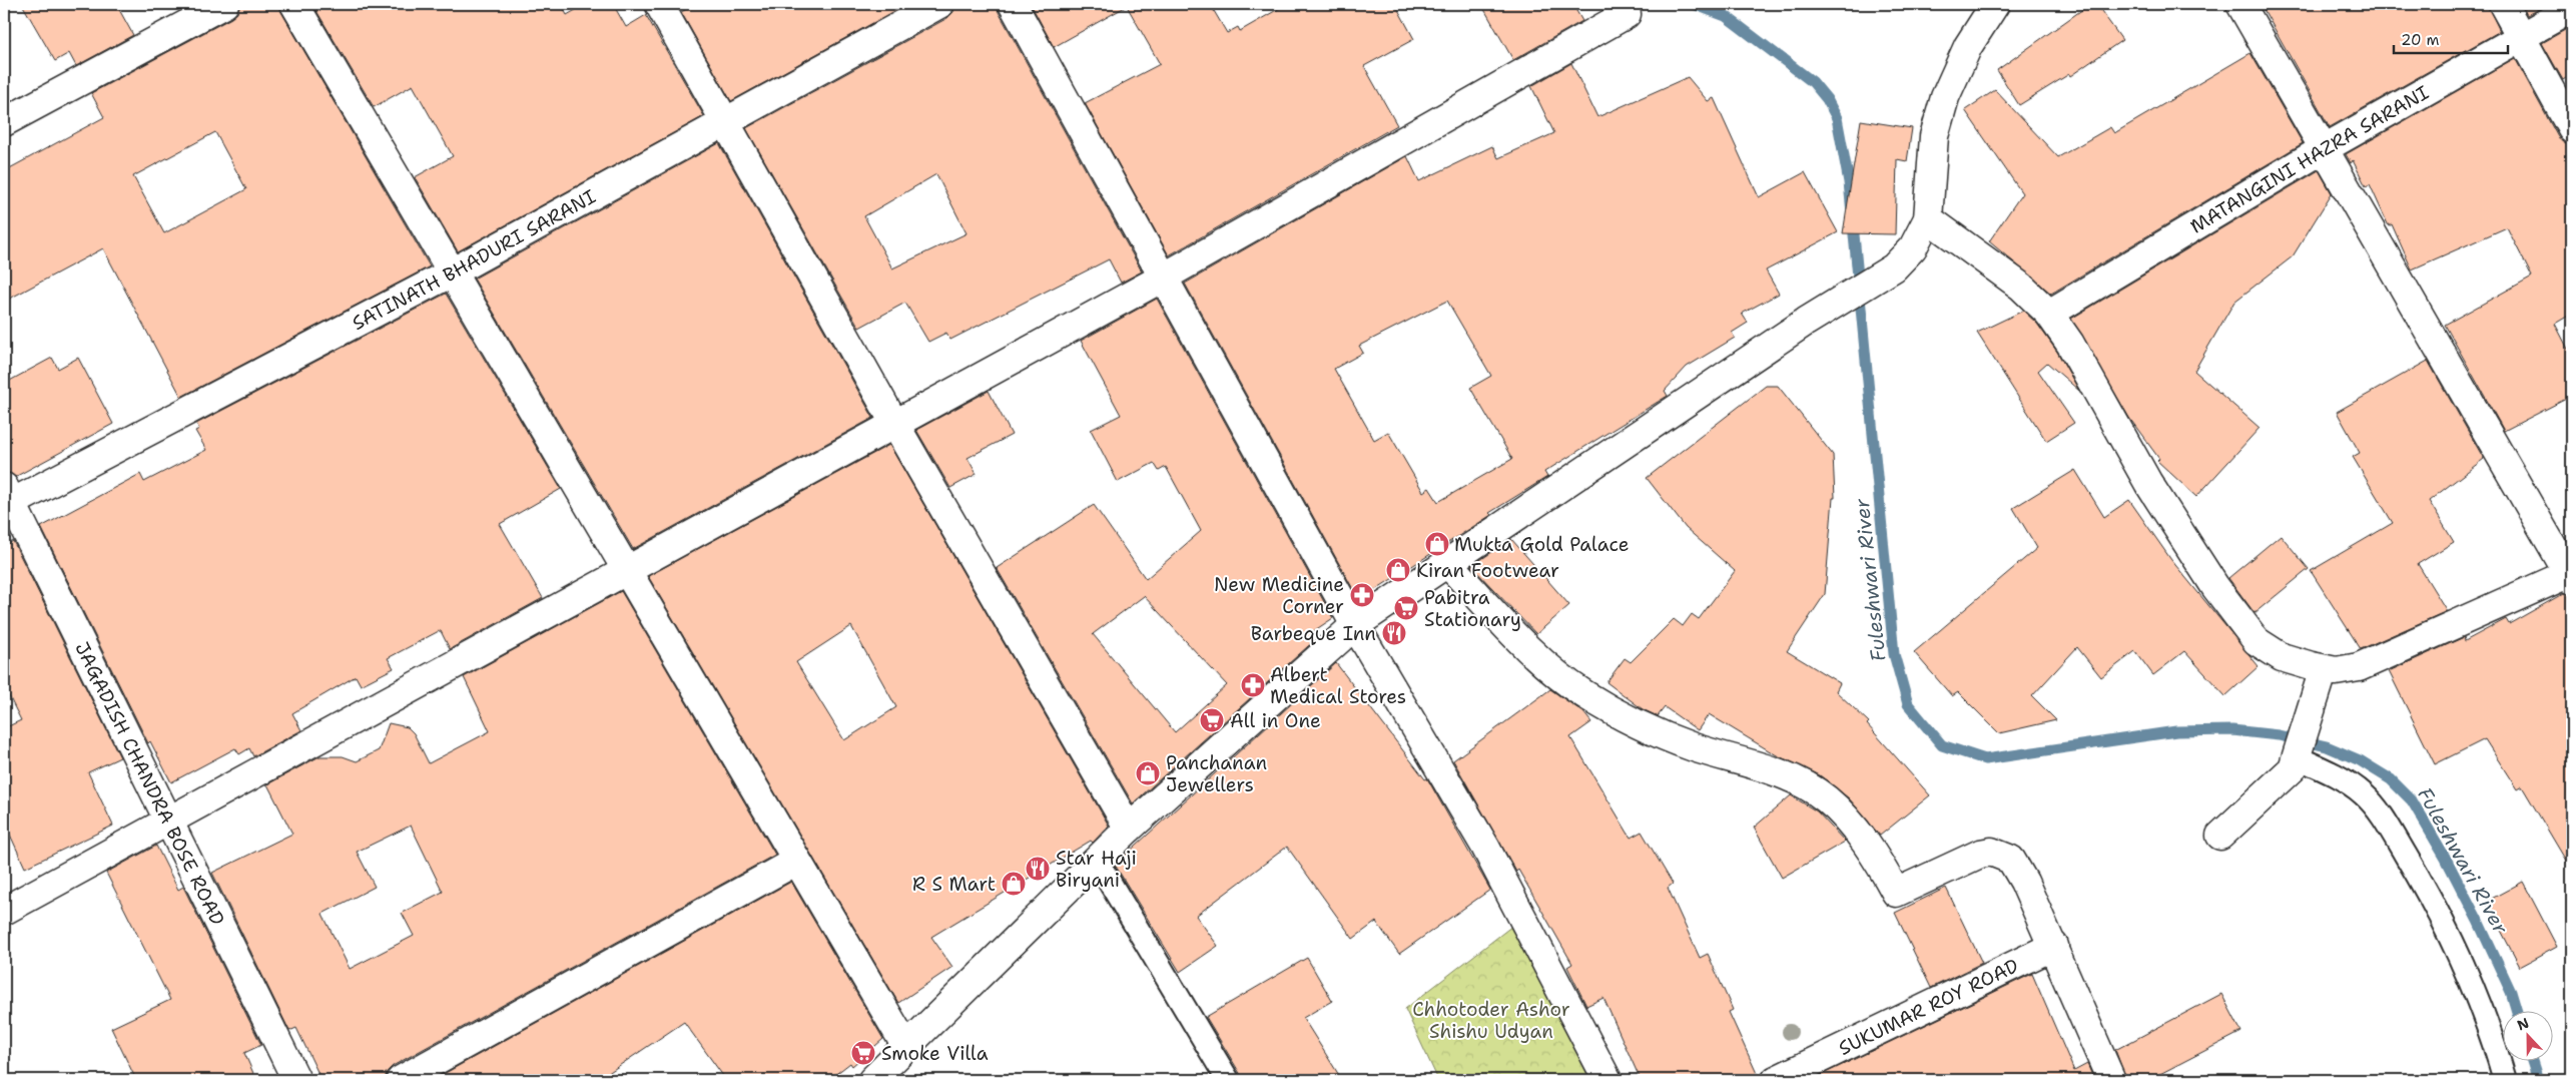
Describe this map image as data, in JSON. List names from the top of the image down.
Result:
{
  "streets": {
    "street": [
      "MATANGINI HAZRA SARANI",
      "SATINATH BHADURI SARANI",
      "JAGADISH CHANDRA BOSE ROAD",
      "SUKUMAR ROY ROAD"
    ]
  },
  "crossings": [
    ["SATINATH BHADURI SARANI", "JAGADISH CHANDRA BOSE ROAD"]
  ],
  "water": ["Fuleshwari River"],
  "parks": ["Chhotoder Ashor Shishu Udyan"],
  "places": {
    "shop": [
      "Mukta Gold Palace",
      "Kiran Footwear",
      "Panchanan Jewellers",
      "R S Mart"
    ],
    "pharmacy": ["New Medicine Corner", "Albert Medical Stores"],
    "supermarket": ["Pabitra Stationary", "All in One", "Smoke Villa"],
    "restaurant": ["Barbeque Inn", "Star Haji Biryani"]
  },
  "scale_bar": "20 m",
  "north": "top"
}
